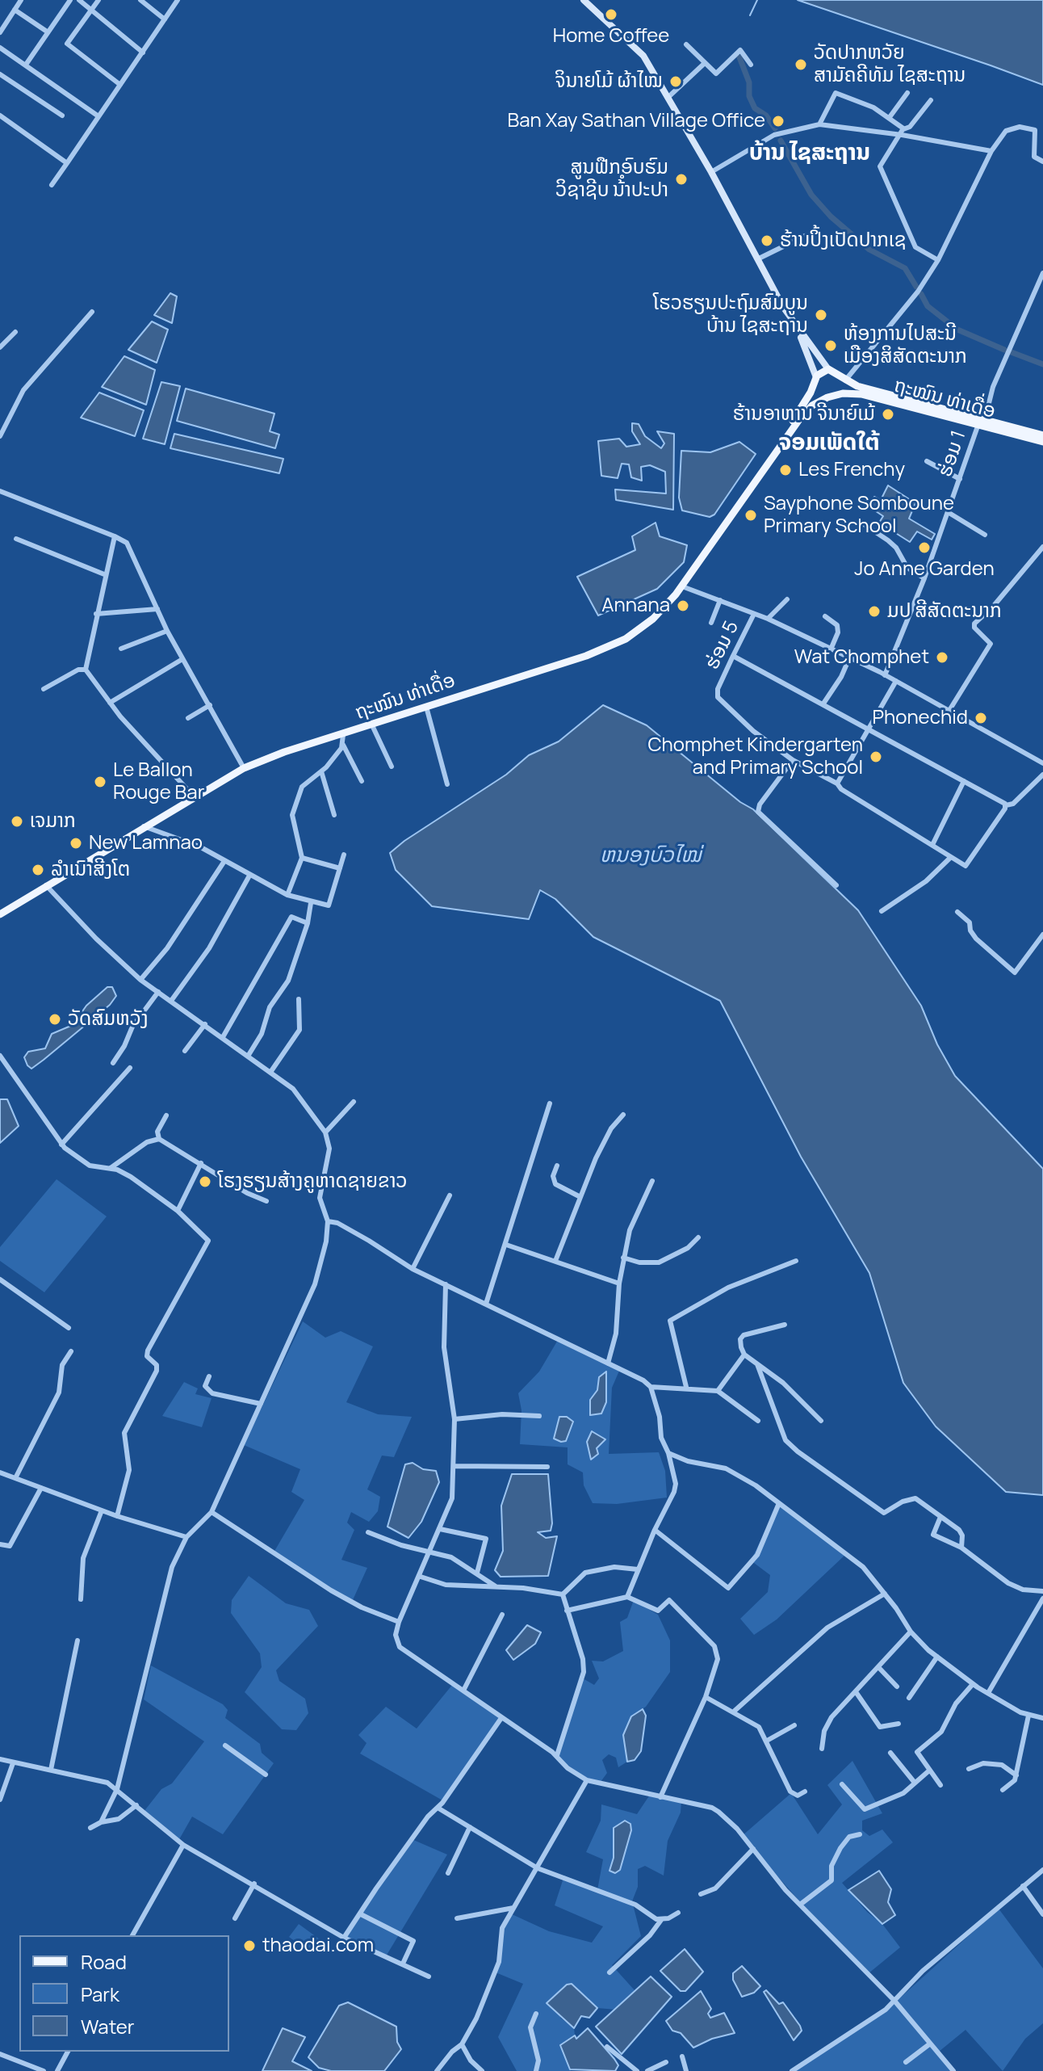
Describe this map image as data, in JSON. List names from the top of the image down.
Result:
{
  "streets": {
    "main road": ["ຖະໝົນ ທ່າເດື່ອ"],
    "street": ["ຮ່ອມ 1", "ຮ່ອມ 5"]
  },
  "crossings": [
    ["ຖະໝົນ ທ່າເດື່ອ", "ຮ່ອມ 1"]
  ],
  "districts": ["ບ້ານ ໄຊສະຖານ", "ຈອມເພັດໃຕ້"],
  "water": ["ຫນອງບົວໄໝ່"],
  "places": [
    "Home Coffee",
    "ວັດປາກຫວັຍ ສາມັຄຄີທັມ ໄຊສະຖານ",
    "ຈິນາຍໂມ້ ຜ້າໄໝ",
    "Ban Xay Sathan Village Office",
    "ສູນຟືກອົບຮົມ ວິຊາຊີບ ນ້ໍາປະປາ",
    "ຮ້ານປິ້ງເປັດປາກເຊ",
    "ໂຮວຮຽນປະຖົມສົມບູນ ບ້ານ ໄຊສະຖານ",
    "ຫ້ອງການໄປສະນີ ເມືອງສິສັດຕະນາກ",
    "ຮ້ານອາຫານ ຈີນາຍົເມ້",
    "Les Frenchy",
    "Sayphone Somboune Primary School",
    "Jo Anne Garden",
    "Annana",
    "ມປ ສີສັດຕະນາກ",
    "Wat Chomphet",
    "Phonechid",
    "Chomphet Kindergarten and Primary School",
    "Le Ballon Rouge Bar",
    "ເຈມາກ",
    "New Lamnao",
    "ລຳເນົາສີງໂຕ",
    "ວັດສົມຫວັງ",
    "ໂຮງຮຽນສ້າງຄູຫາດຊາຍຂາວ",
    "thaodai.com"
  ],
  "legend": ["Road", "Park", "Water"]
}
